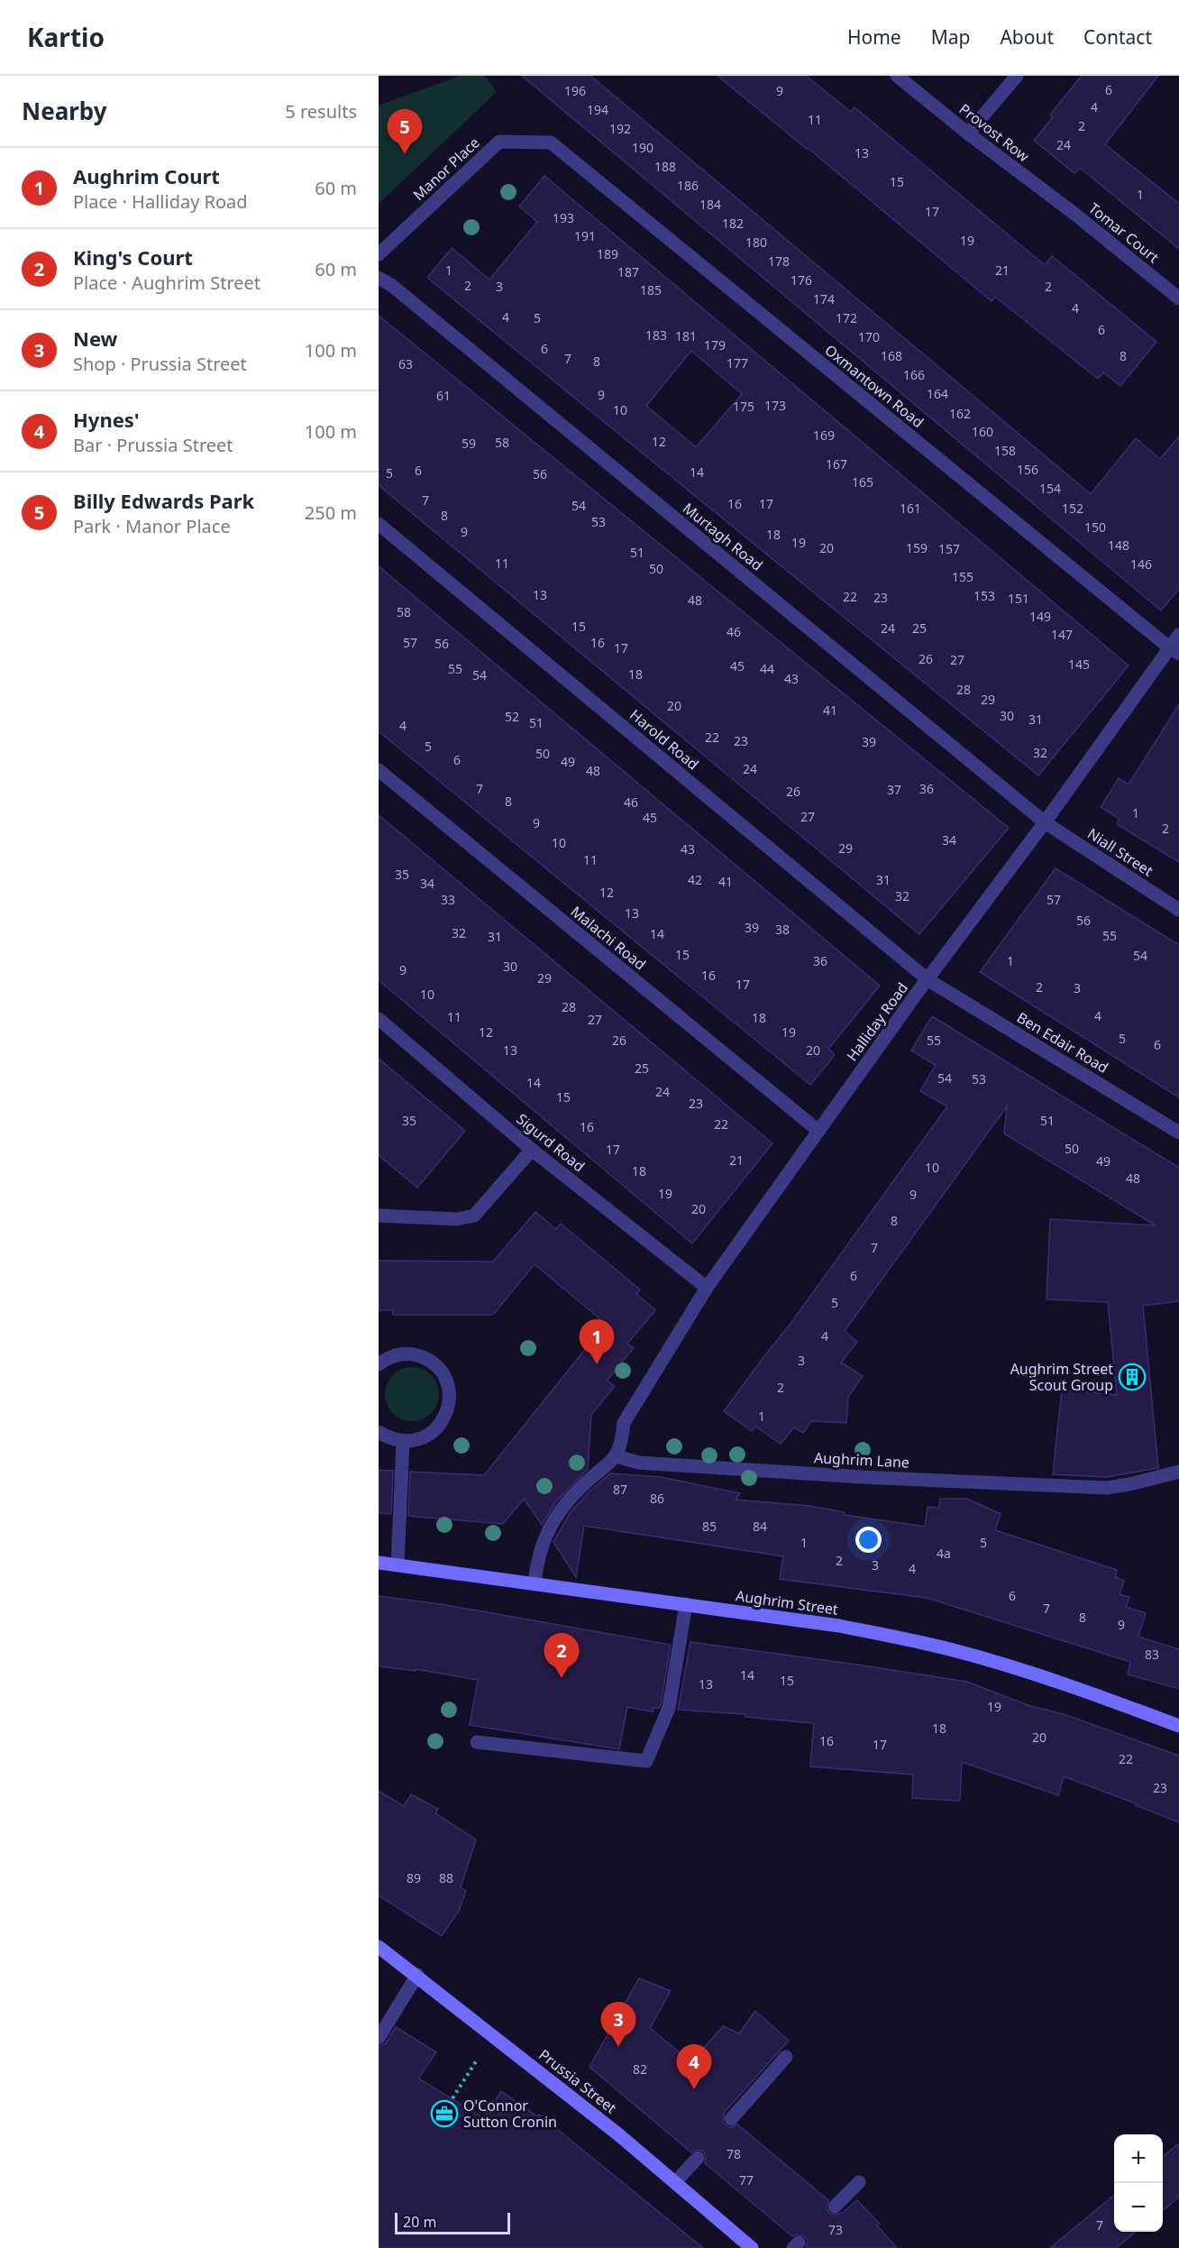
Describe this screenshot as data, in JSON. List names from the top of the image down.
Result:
{
  "streets": {
    "main road": ["Aughrim Street", "Prussia Street"],
    "street": [
      "Provost Row",
      "Manor Place",
      "Tomar Court",
      "Oxmantown Road",
      "Murtagh Road",
      "Harold Road",
      "Niall Street",
      "Malachi Road",
      "Halliday Road",
      "Ben Edair Road",
      "Sigurd Road",
      "Aughrim Lane"
    ]
  },
  "crossings": [
    ["Provost Row", "Tomar Court"],
    ["Manor Place", "Oxmantown Road"],
    ["Oxmantown Road", "Halliday Road"],
    ["Murtagh Road", "Niall Street"],
    ["Murtagh Road", "Halliday Road"],
    ["Harold Road", "Halliday Road"],
    ["Harold Road", "Ben Edair Road"],
    ["Niall Street", "Halliday Road"],
    ["Malachi Road", "Halliday Road"],
    ["Halliday Road", "Ben Edair Road"],
    ["Halliday Road", "Sigurd Road"],
    ["Halliday Road", "Aughrim Lane"]
  ],
  "places": {
    "building": ["Aughrim Street Scout Group"],
    "office": ["O'Connor Sutton Cronin"]
  },
  "house_numbers": [
    "6",
    "196",
    "9",
    "4",
    "194",
    "11",
    "2",
    "192",
    "24",
    "190",
    "13",
    "188",
    "15",
    "186",
    "1",
    "184",
    "17",
    "193",
    "182",
    "191",
    "19",
    "180",
    "189",
    "178",
    "1",
    "21",
    "187",
    "176",
    "2",
    "3",
    "2",
    "185",
    "174",
    "4",
    "4",
    "5",
    "172",
    "6",
    "183",
    "181",
    "170",
    "179",
    "6",
    "168",
    "8",
    "7",
    "8",
    "177",
    "63",
    "166",
    "164",
    "9",
    "61",
    "173",
    "175",
    "10",
    "162",
    "160",
    "169",
    "12",
    "58",
    "59",
    "158",
    "167",
    "156",
    "6",
    "14",
    "5",
    "56",
    "165",
    "154",
    "7",
    "16",
    "17",
    "54",
    "161",
    "152",
    "8",
    "53",
    "150",
    "9",
    "18",
    "19",
    "148",
    "20",
    "159",
    "157",
    "51",
    "11",
    "146",
    "50",
    "155",
    "13",
    "153",
    "22",
    "23",
    "151",
    "48",
    "58",
    "149",
    "15",
    "24",
    "25",
    "46",
    "147",
    "57",
    "16",
    "56",
    "17",
    "26",
    "27",
    "145",
    "45",
    "55",
    "44",
    "18",
    "54",
    "43",
    "28",
    "29",
    "20",
    "41",
    "30",
    "52",
    "31",
    "51",
    "4",
    "22",
    "23",
    "39",
    "5",
    "32",
    "50",
    "6",
    "49",
    "24",
    "48",
    "7",
    "36",
    "37",
    "26",
    "8",
    "46",
    "1",
    "27",
    "45",
    "9",
    "2",
    "34",
    "10",
    "29",
    "43",
    "11",
    "35",
    "42",
    "31",
    "41",
    "34",
    "12",
    "32",
    "33",
    "57",
    "13",
    "56",
    "39",
    "38",
    "32",
    "14",
    "55",
    "31",
    "15",
    "54",
    "36",
    "1",
    "30",
    "9",
    "16",
    "29",
    "17",
    "2",
    "3",
    "10",
    "28",
    "4",
    "11",
    "18",
    "27",
    "12",
    "19",
    "5",
    "26",
    "55",
    "6",
    "13",
    "20",
    "25",
    "54",
    "53",
    "14",
    "24",
    "15",
    "23",
    "35",
    "51",
    "22",
    "16",
    "50",
    "17",
    "21",
    "49",
    "10",
    "18",
    "48",
    "19",
    "9",
    "20",
    "8",
    "7",
    "6",
    "5",
    "4",
    "3",
    "2",
    "1",
    "87",
    "86",
    "85",
    "84",
    "1",
    "5",
    "4a",
    "2",
    "3",
    "4",
    "6",
    "7",
    "8",
    "9",
    "83",
    "14",
    "15",
    "13",
    "19",
    "18",
    "20",
    "16",
    "17",
    "22",
    "23",
    "89",
    "88",
    "82",
    "78",
    "77",
    "7",
    "73"
  ],
  "scale_bar": "20 m",
  "page": {
    "header": "Kartio",
    "nav": [
      "Home",
      "Map",
      "About",
      "Contact"
    ],
    "heading": ["Nearby", "5 results"],
    "pins": [
      "5",
      "1",
      "2",
      "3",
      "4"
    ],
    "list": [
      {
        "mark": "1",
        "name": "Aughrim Court",
        "note": "Place · Halliday Road",
        "value": "60 m"
      },
      {
        "mark": "2",
        "name": "King's Court",
        "note": "Place · Aughrim Street",
        "value": "60 m"
      },
      {
        "mark": "3",
        "name": "New",
        "note": "Shop · Prussia Street",
        "value": "100 m"
      },
      {
        "mark": "4",
        "name": "Hynes'",
        "note": "Bar · Prussia Street",
        "value": "100 m"
      },
      {
        "mark": "5",
        "name": "Billy Edwards Park",
        "note": "Park · Manor Place",
        "value": "250 m"
      }
    ],
    "map_buttons": ["+", "−"],
    "scale": "20 m"
  }
}
